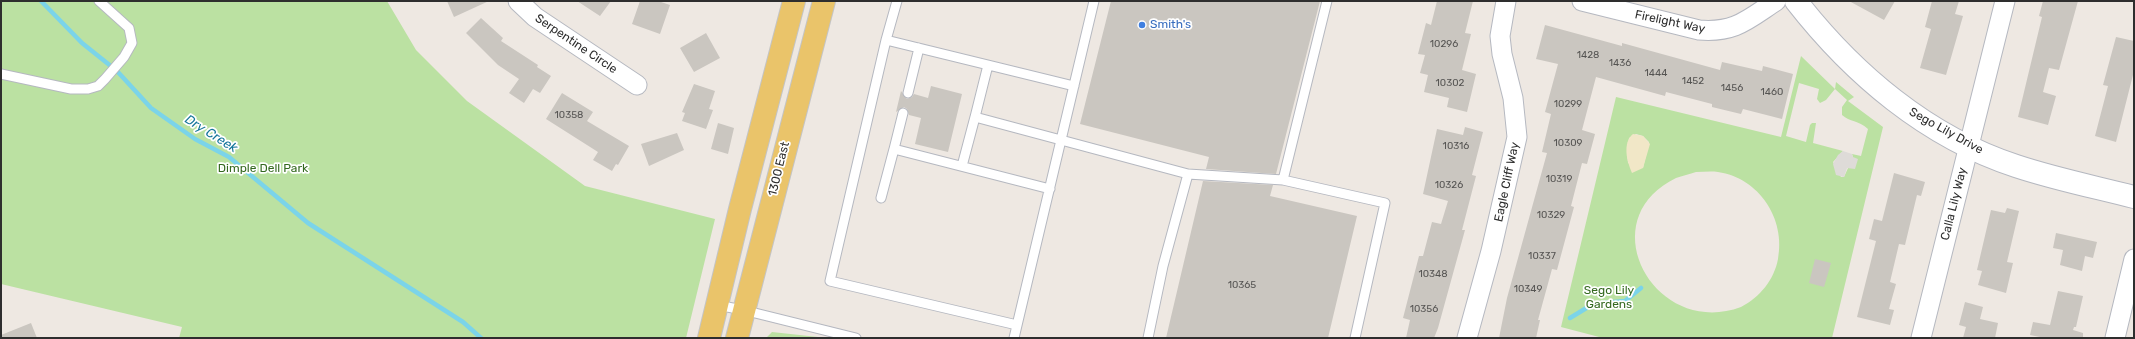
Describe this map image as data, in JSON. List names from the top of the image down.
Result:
{
  "streets": {
    "main road": ["1300 East"],
    "street": [
      "Firelight Way",
      "Serpentine Circle",
      "Sego Lily Drive",
      "Eagle Cliff Way",
      "Calla Lily Way"
    ]
  },
  "crossings": [
    ["Sego Lily Drive", "Calla Lily Way"]
  ],
  "water": ["Dry Creek"],
  "parks": ["Dimple Dell Park", "Sego Lily Gardens"],
  "places": ["Smith's"],
  "house_numbers": [
    "10296",
    "1428",
    "1436",
    "1444",
    "1452",
    "10302",
    "1456",
    "1460",
    "10299",
    "10358",
    "10309",
    "10316",
    "10319",
    "10326",
    "10329",
    "10337",
    "10348",
    "10365",
    "10349",
    "10356"
  ]
}
